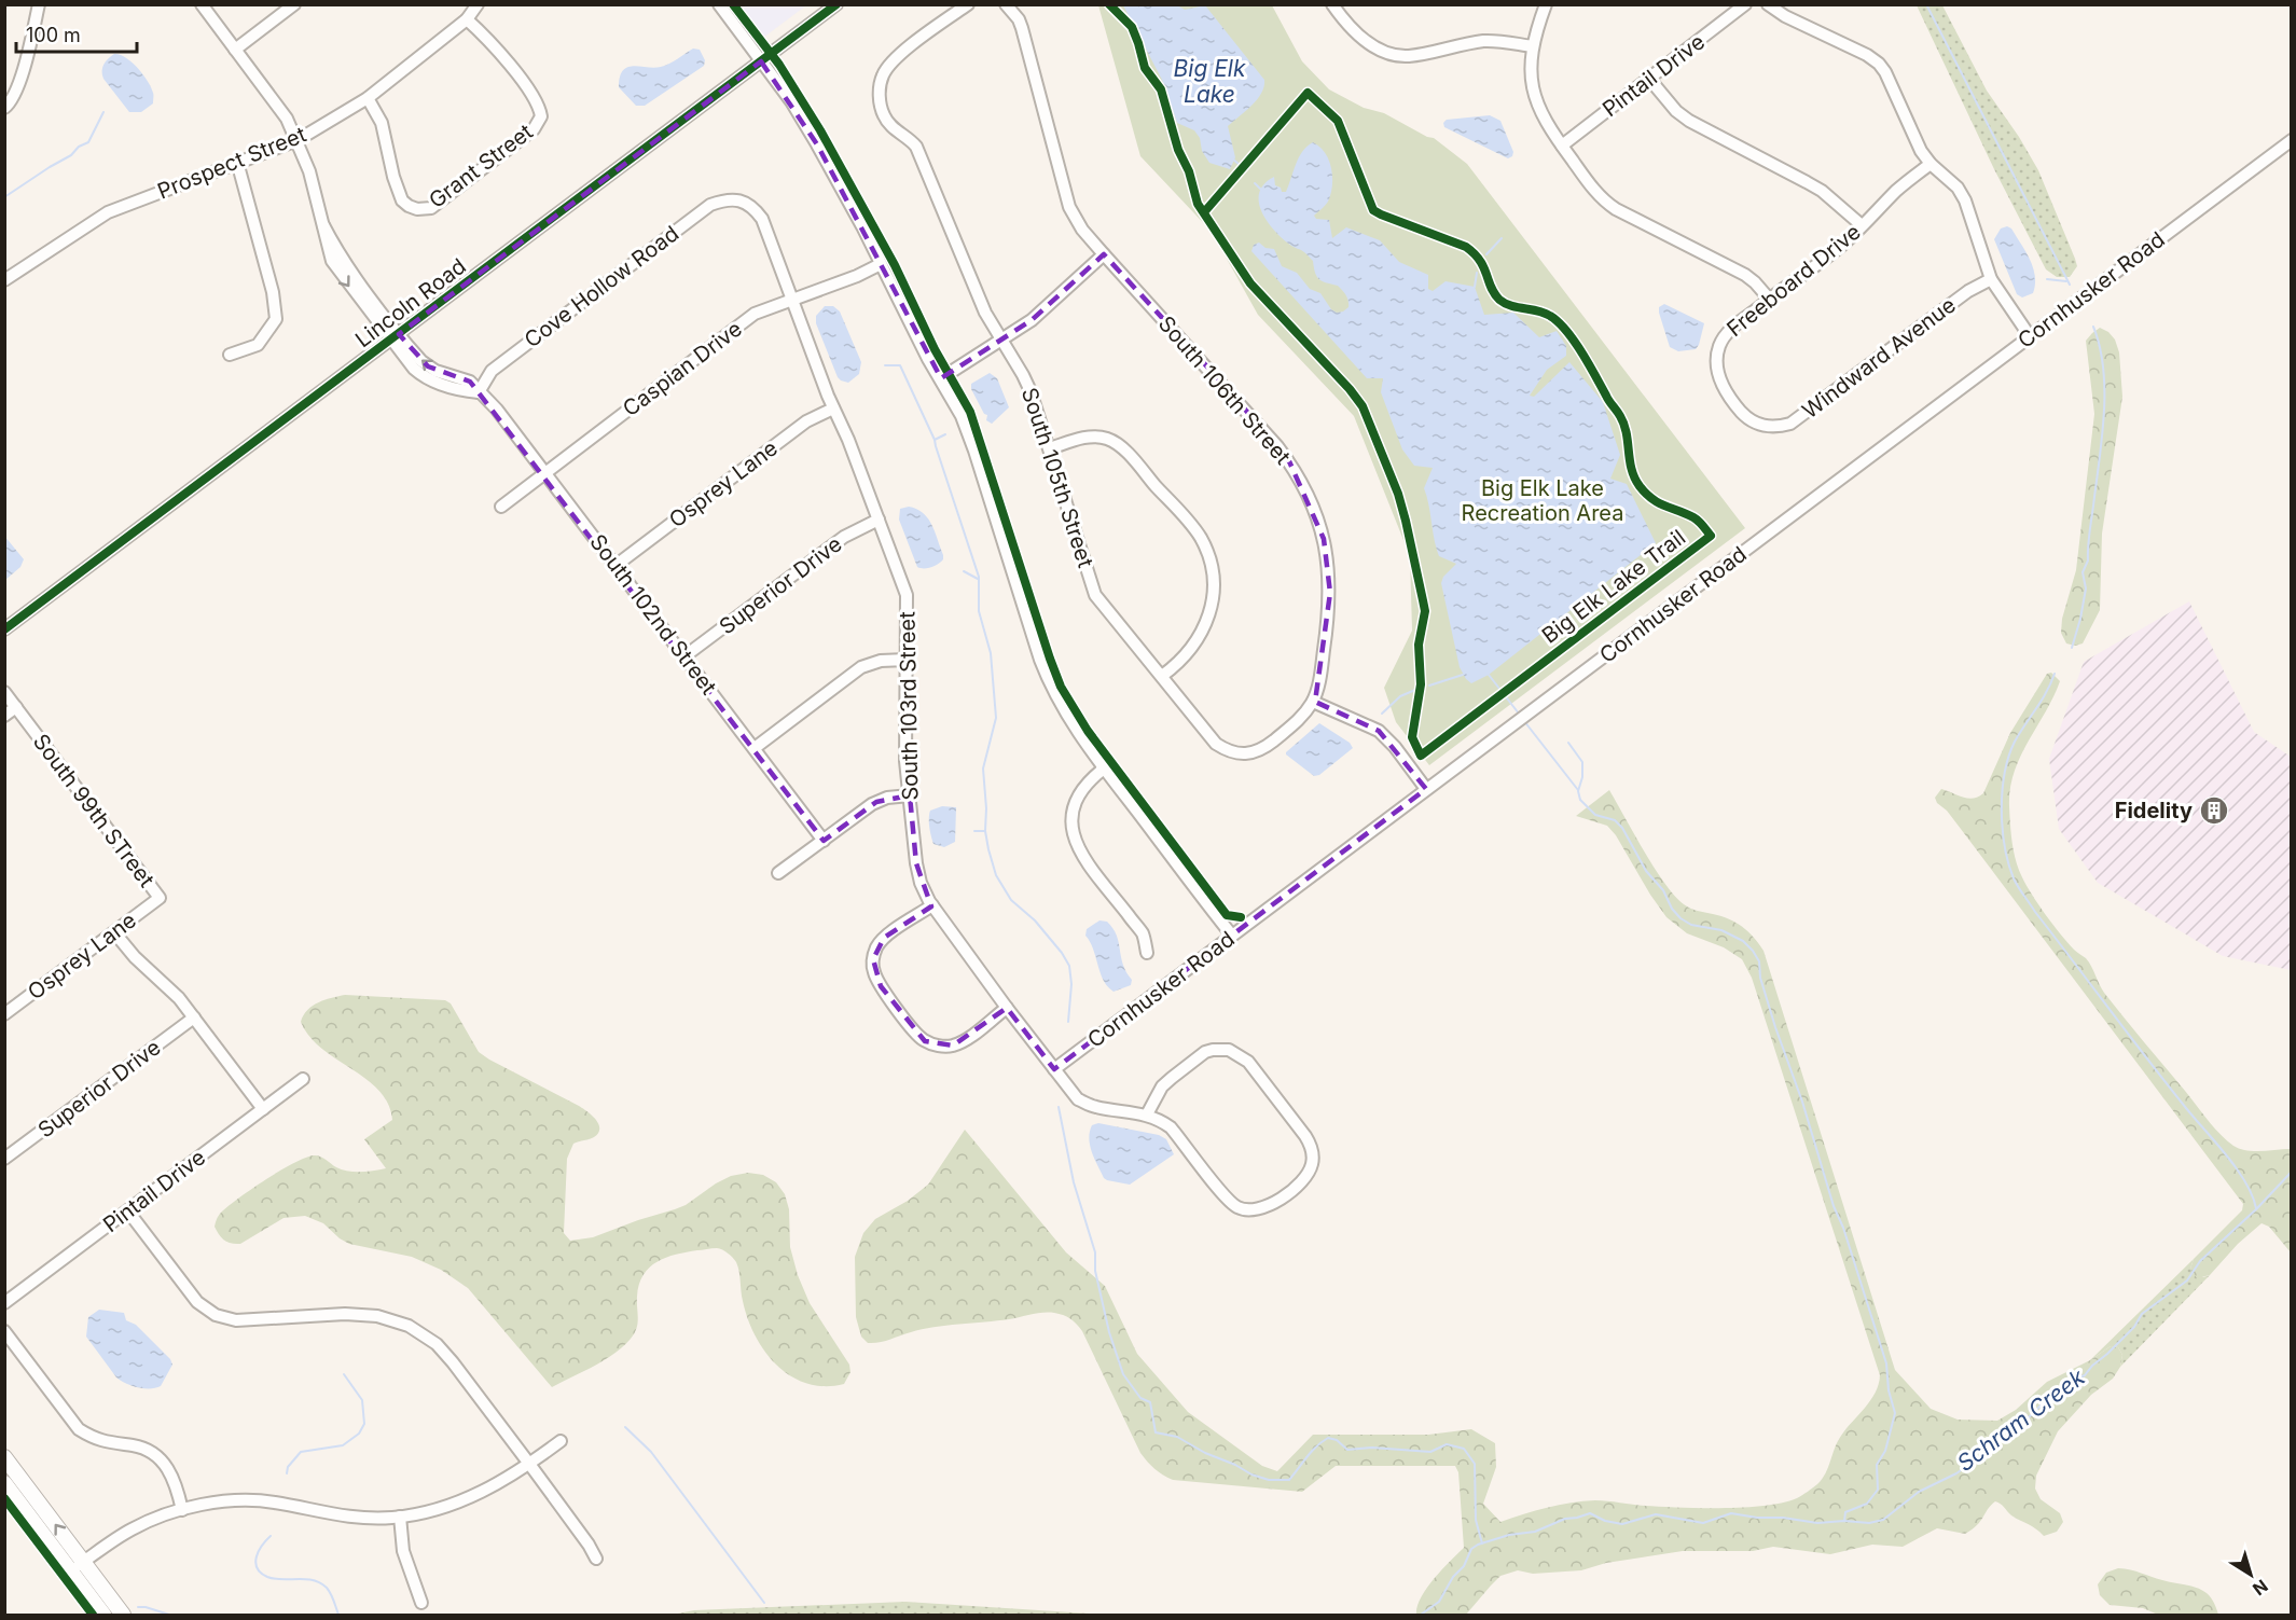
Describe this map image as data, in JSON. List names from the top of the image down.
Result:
{
  "streets": {
    "street": [
      "Pintail Drive",
      "Prospect Street",
      "Grant Street",
      "Freeboard Drive",
      "Cove Hollow Road",
      "Cornhusker Road",
      "Lincoln Road",
      "Windward Avenue",
      "Caspian Drive",
      "South 106th Street",
      "South 105th Street",
      "Osprey Lane",
      "Superior Drive",
      "South 102nd Street",
      "South 103rd Street",
      "South 99th STreet"
    ],
    "cycle path": ["Big Elk Lake Trail"]
  },
  "crossings": [
    ["Prospect Street", "Grant Street"],
    ["Freeboard Drive", "Windward Avenue"],
    ["Cove Hollow Road", "South 102nd Street"],
    ["Cove Hollow Road", "South 103rd Street"],
    ["Cornhusker Road", "South 103rd Street"],
    ["Caspian Drive", "South 102nd Street"],
    ["Caspian Drive", "South 103rd Street"],
    ["South 106th Street", "South 105th Street"],
    ["Osprey Lane", "South 102nd Street"],
    ["Osprey Lane", "South 103rd Street"],
    ["Osprey Lane", "South 99th STreet"],
    ["Superior Drive", "South 102nd Street"],
    ["Superior Drive", "South 103rd Street"]
  ],
  "water": ["Big Elk Lake", "Schram Creek"],
  "parks": ["Big Elk Lake Recreation Area"],
  "places": {
    "building": ["Fidelity"]
  },
  "scale_bar": "100 m",
  "north": "bottom right"
}
